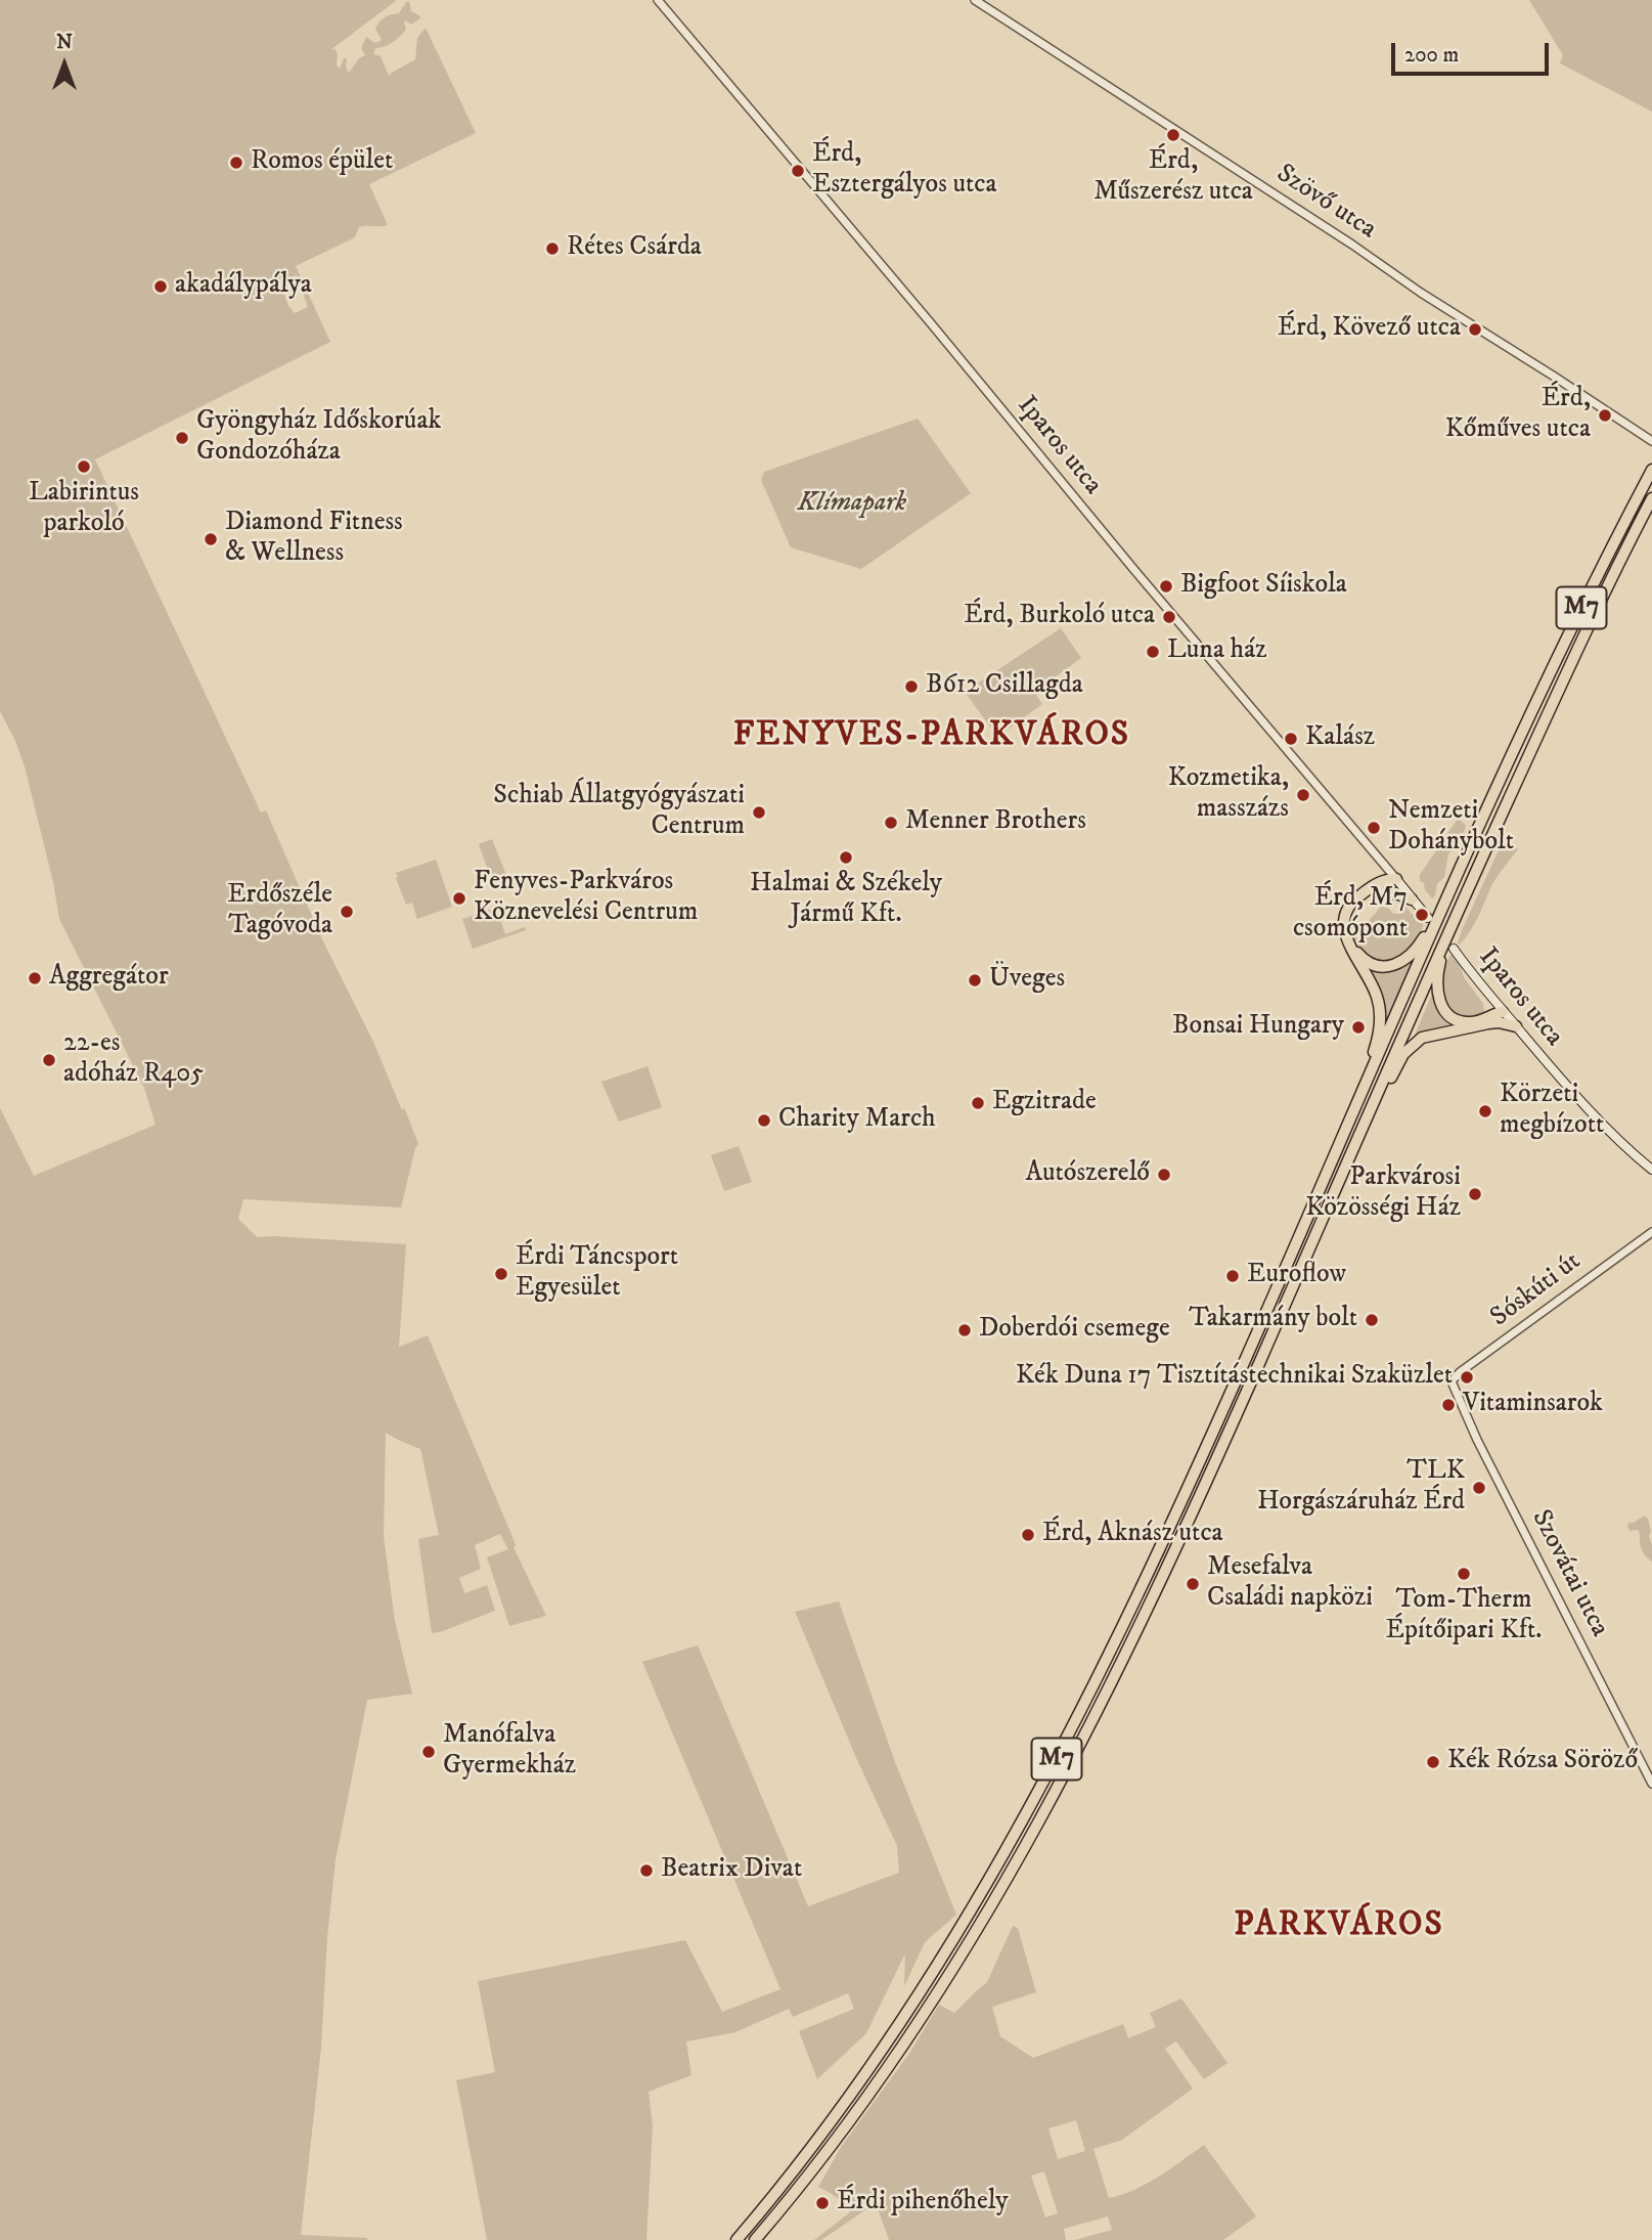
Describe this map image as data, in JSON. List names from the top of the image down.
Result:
{
  "streets": {
    "highway": ["M7"],
    "main road": ["Iparos utca"],
    "street": ["Szövő utca", "Sóskúti út", "Szovátai utca"]
  },
  "crossings": [
    ["Sóskúti út", "Szovátai utca"]
  ],
  "districts": ["FENYVES-PARKVÁROS", "PARKVÁROS"],
  "parks": ["Klímapark"],
  "places": [
    "Érd, Műszerész utca",
    "Romos épület",
    "Érd, Esztergályos utca",
    "Rétes Csárda",
    "akadálypálya",
    "Érd, Kövező utca",
    "Érd, Kőműves utca",
    "Gyöngyház Időskorúak Gondozóháza",
    "Labirintus parkoló",
    "Diamond Fitness & Wellness",
    "Bigfoot Síiskola",
    "Érd, Burkoló utca",
    "Luna ház",
    "B612 Csillagda",
    "Kalász",
    "Kozmetika, masszázs",
    "Schiab Állatgyógyászati Centrum",
    "Menner Brothers",
    "Nemzeti Dohánybolt",
    "Halmai & Székely Jármű Kft.",
    "Fenyves-Parkváros Köznevelési Centrum",
    "Erdőszéle Tagóvoda",
    "Érd, M7 csomópont",
    "Aggregátor",
    "Üveges",
    "Bonsai Hungary",
    "22-es adóház R405",
    "Egzitrade",
    "Körzeti megbízott",
    "Charity March",
    "Autószerelő",
    "Parkvárosi Közösségi Ház",
    "Érdi Táncsport Egyesület",
    "Euroflow",
    "Takarmány bolt",
    "Doberdói csemege",
    "Kék Duna 17 Tisztítástechnikai Szaküzlet",
    "Vitaminsarok",
    "TLK Horgászáruház Érd",
    "Érd, Aknász utca",
    "Tom-Therm Építőipari Kft.",
    "Mesefalva Családi napközi",
    "Manófalva Gyermekház",
    "Kék Rózsa Söröző",
    "Beatrix Divat",
    "Érdi pihenőhely"
  ],
  "scale_bar": "200 m",
  "north": "top"
}
